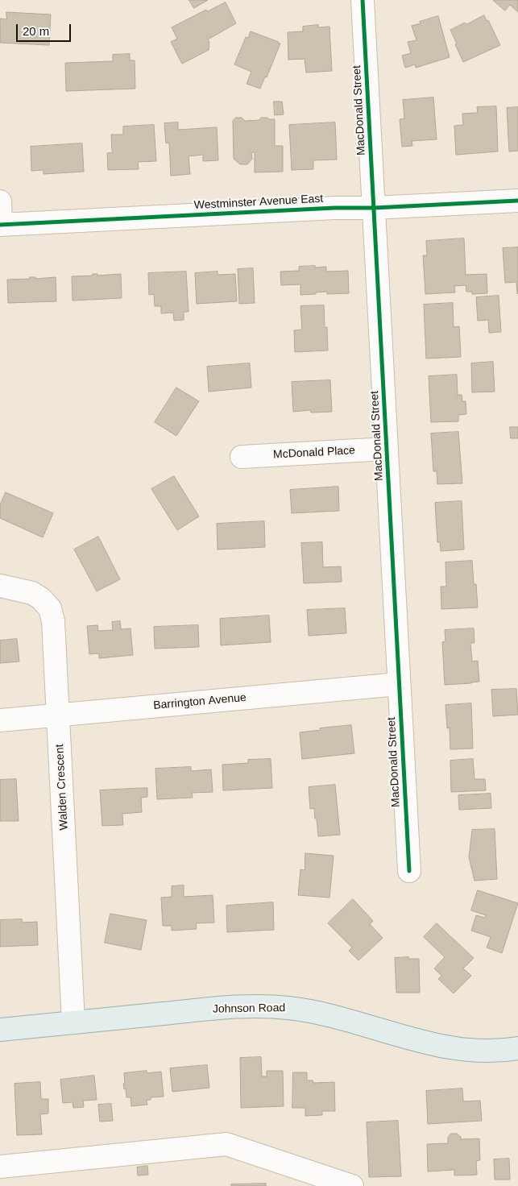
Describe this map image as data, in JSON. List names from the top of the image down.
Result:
{
  "streets": {
    "main road": ["Johnson Road"],
    "street": [
      "MacDonald Street",
      "Westminster Avenue East",
      "McDonald Place",
      "Barrington Avenue",
      "Walden Crescent"
    ]
  },
  "crossings": [
    ["MacDonald Street", "Westminster Avenue East"],
    ["MacDonald Street", "McDonald Place"],
    ["MacDonald Street", "Barrington Avenue"],
    ["Barrington Avenue", "Walden Crescent"],
    ["Walden Crescent", "Johnson Road"]
  ],
  "scale_bar": "20 m"
}
